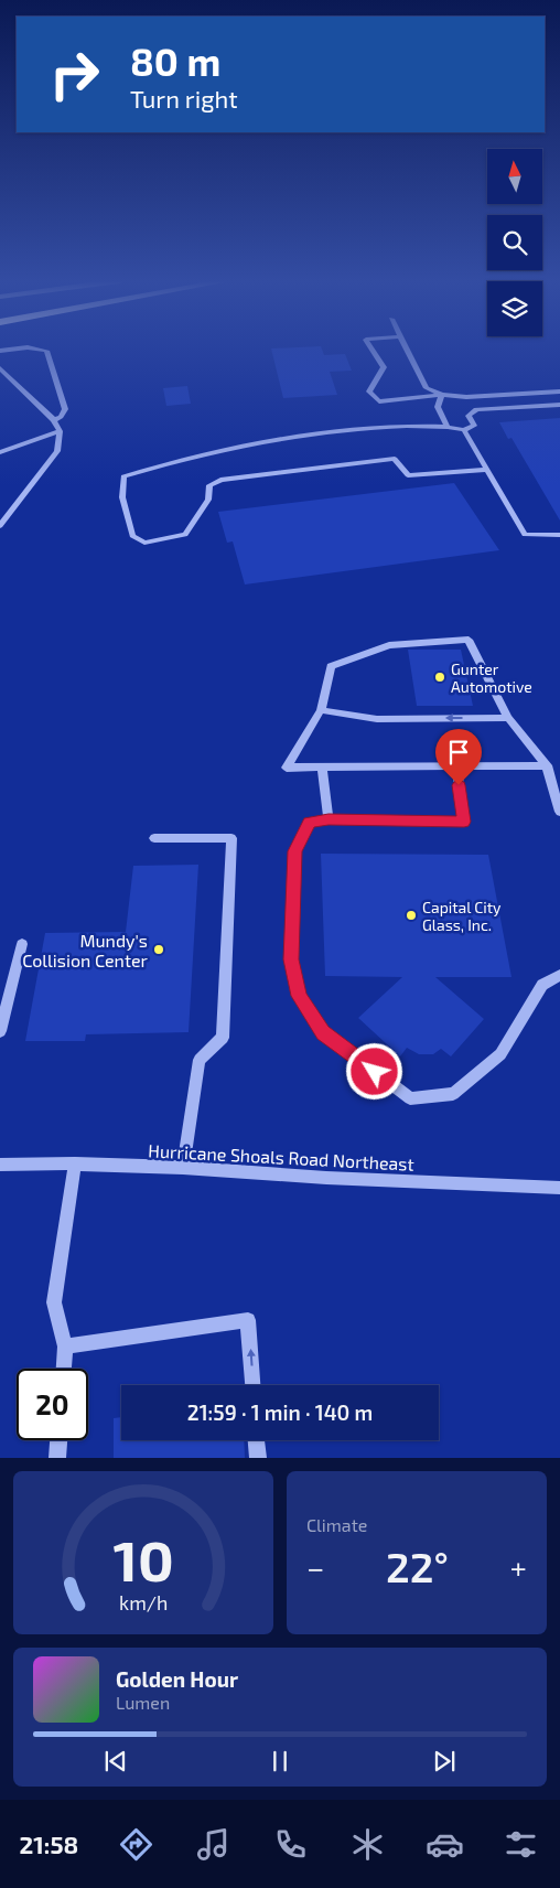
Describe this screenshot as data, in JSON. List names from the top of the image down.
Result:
{
  "streets": {
    "street": ["Hurricane Shoals Road Northeast"]
  },
  "places": ["Gunter Automotive", "Capital City Glass, Inc.", "Mundy's Collision Center"],
  "north": "top",
  "page": {
    "turn": ["80 m", "Turn right"],
    "limit": "20",
    "trip": "21:59 · 1 min · 140 m",
    "tile": "Climate",
    "heat": ["−", "22°", "+"],
    "song": ["Golden Hour", "Lumen"],
    "tabs": "21:58",
    "gauge": ["10", "km/h"]
  }
}
